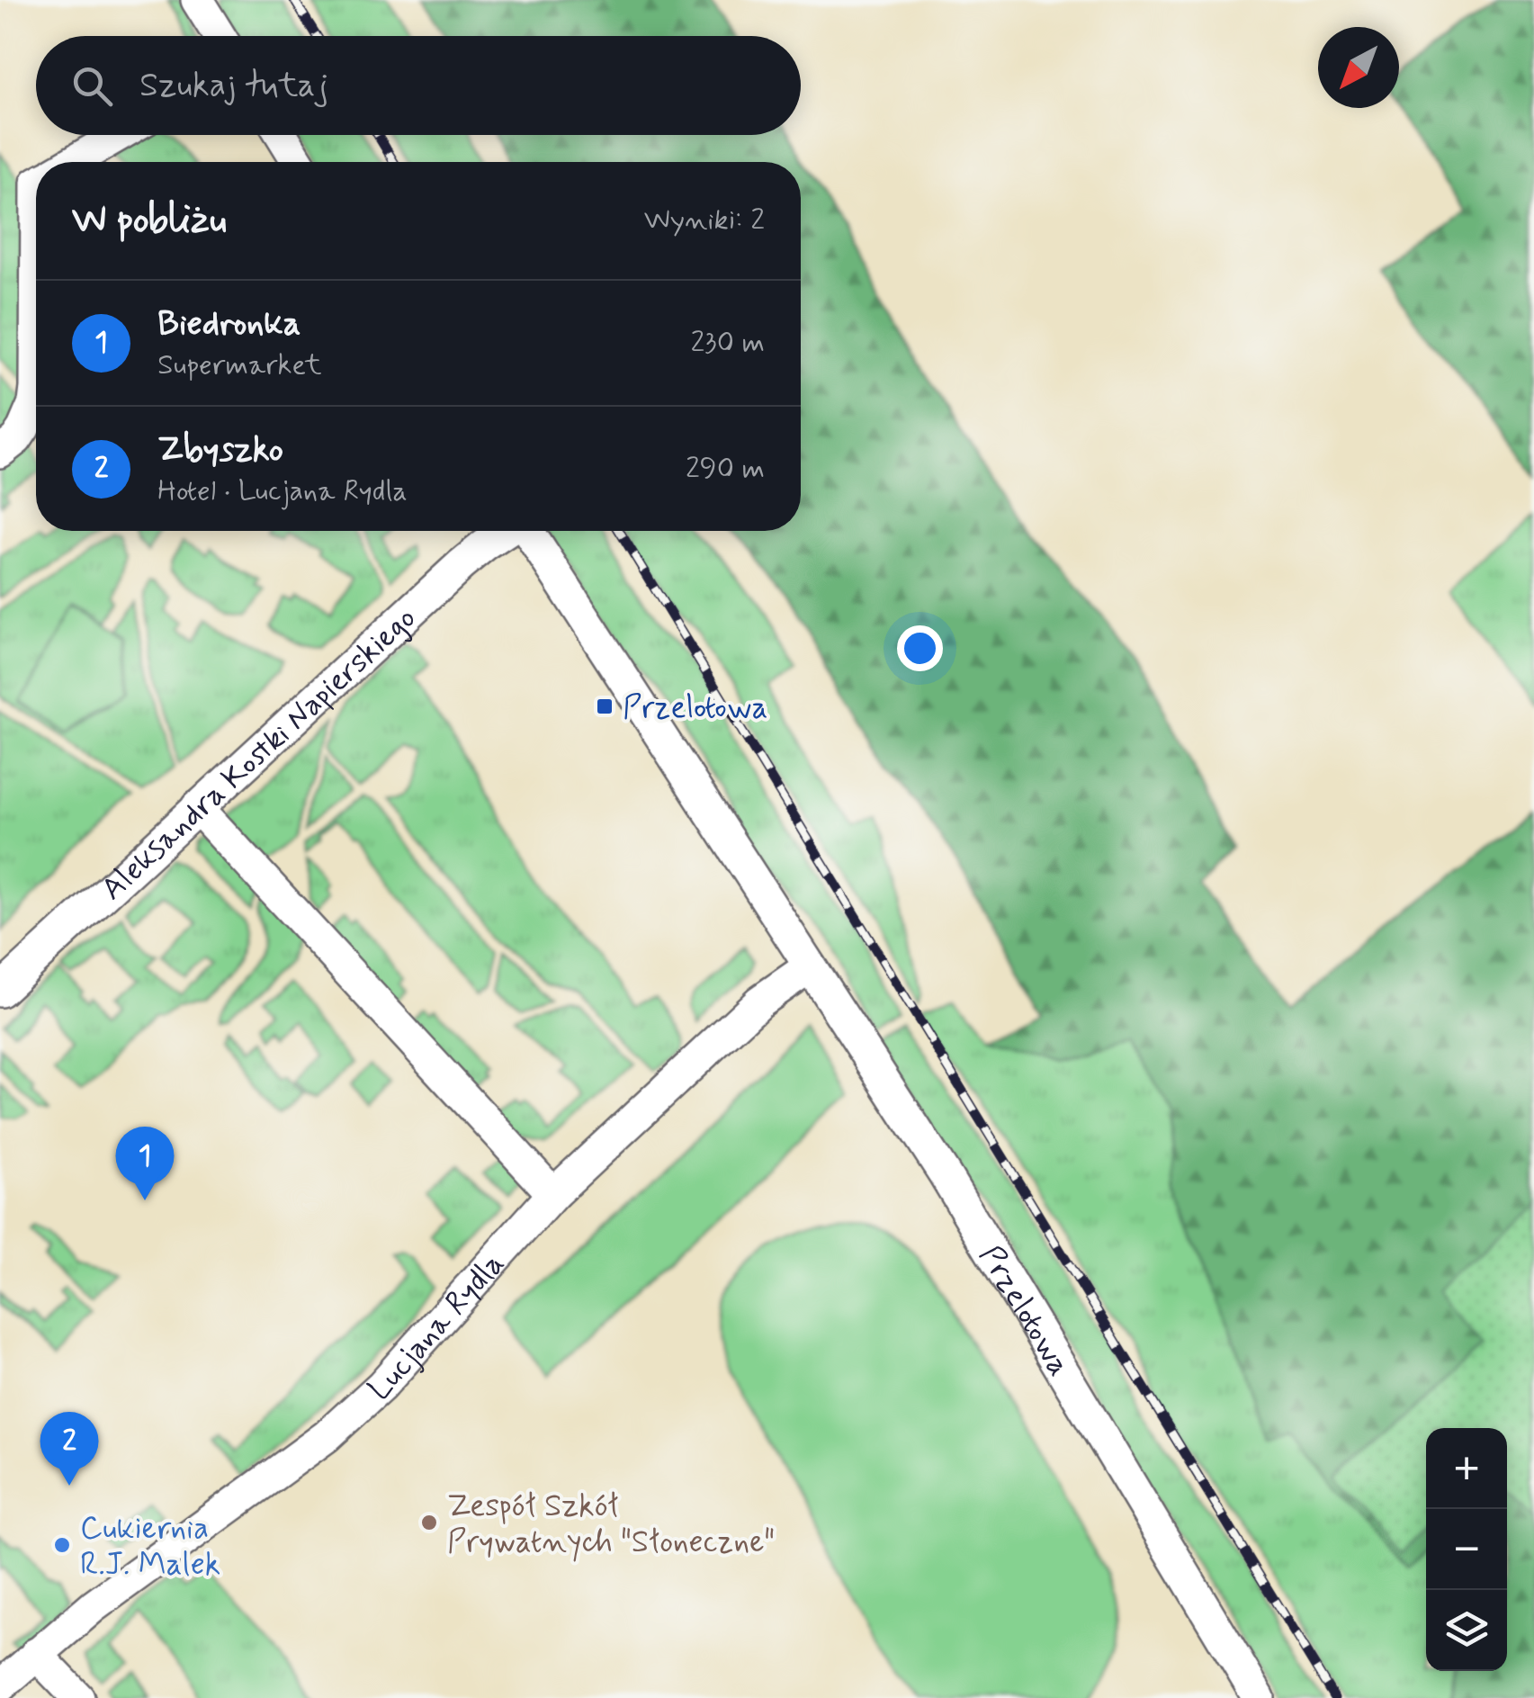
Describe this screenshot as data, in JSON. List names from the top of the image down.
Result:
{
  "streets": {
    "street": ["Aleksandra Kostki Napierskiego", "Przelotowa", "Lucjana Rydla"]
  },
  "crossings": [
    ["Przelotowa", "Lucjana Rydla"]
  ],
  "places": {
    "transit": ["Przelotowa"],
    "other": ["Zespół Szkół Prywatnych \"Słoneczne\"", "Cukiernia R.J. Malek"]
  },
  "north": "bottom left",
  "page": {
    "search": "Szukaj tutaj",
    "heading": ["W pobliżu", "Wyniki: 2"],
    "list": [
      {
        "mark": "1",
        "name": "Biedronka",
        "note": "Supermarket",
        "value": "230 m"
      },
      {
        "mark": "2",
        "name": "Zbyszko",
        "note": "Hotel · Lucjana Rydla",
        "value": "290 m"
      }
    ],
    "pins": ["1", "2"],
    "map_buttons": ["+", "−"]
  }
}
